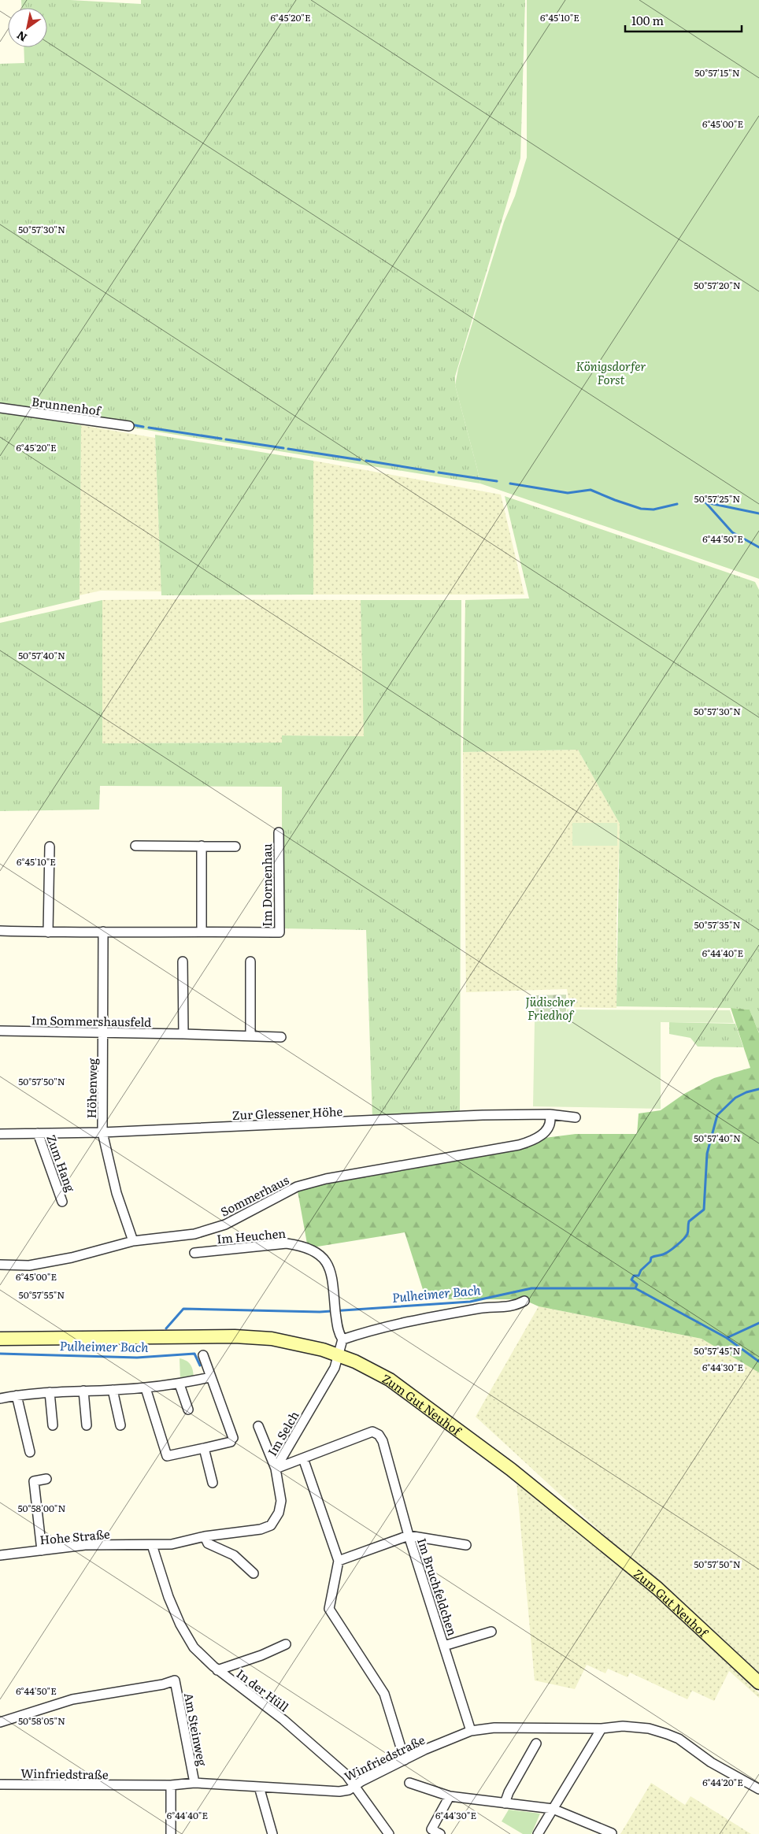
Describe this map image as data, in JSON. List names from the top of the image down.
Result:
{
  "streets": {
    "main road": ["Zum Gut Neuhof"],
    "street": [
      "Brunnenhof",
      "Im Dornenhau",
      "Im Sommershausfeld",
      "Höhenweg",
      "Zur Glessener Höhe",
      "Zum Hang",
      "Sommerhaus",
      "Im Heuchen",
      "Im Selch",
      "Hohe Straße",
      "Im Bruchfeldchen",
      "In der Hüll",
      "Am Steinweg",
      "Winfriedstraße"
    ]
  },
  "crossings": [
    ["Im Dornenhau", "Höhenweg"],
    ["Im Sommershausfeld", "Höhenweg"],
    ["Höhenweg", "Zur Glessener Höhe"],
    ["Höhenweg", "Sommerhaus"],
    ["Zur Glessener Höhe", "Zum Hang"],
    ["Zur Glessener Höhe", "Sommerhaus"],
    ["Zum Gut Neuhof", "Im Selch"],
    ["Im Selch", "Hohe Straße"],
    ["Im Selch", "Im Bruchfeldchen"],
    ["Im Selch", "In der Hüll"],
    ["Hohe Straße", "In der Hüll"],
    ["Im Bruchfeldchen", "Winfriedstraße"],
    ["In der Hüll", "Winfriedstraße"],
    ["Am Steinweg", "Winfriedstraße"]
  ],
  "water": ["Pulheimer Bach"],
  "parks": ["Königsdorfer Forst", "Jüdischer Friedhof"],
  "scale_bar": "100 m",
  "north": "bottom left",
  "coordinates": [
    "6°45'20\"E",
    "6°45'10\"E",
    "50°57'15\"N",
    "6°45'00\"E",
    "50°57'30\"N",
    "50°57'20\"N",
    "50°57'25\"N",
    "6°44'50\"E",
    "50°57'40\"N",
    "50°57'35\"N",
    "6°44'40\"E",
    "50°57'50\"N",
    "50°57'55\"N",
    "50°57'45\"N",
    "6°44'30\"E",
    "50°58'00\"N",
    "50°58'05\"N",
    "6°44'20\"E"
  ]
}
